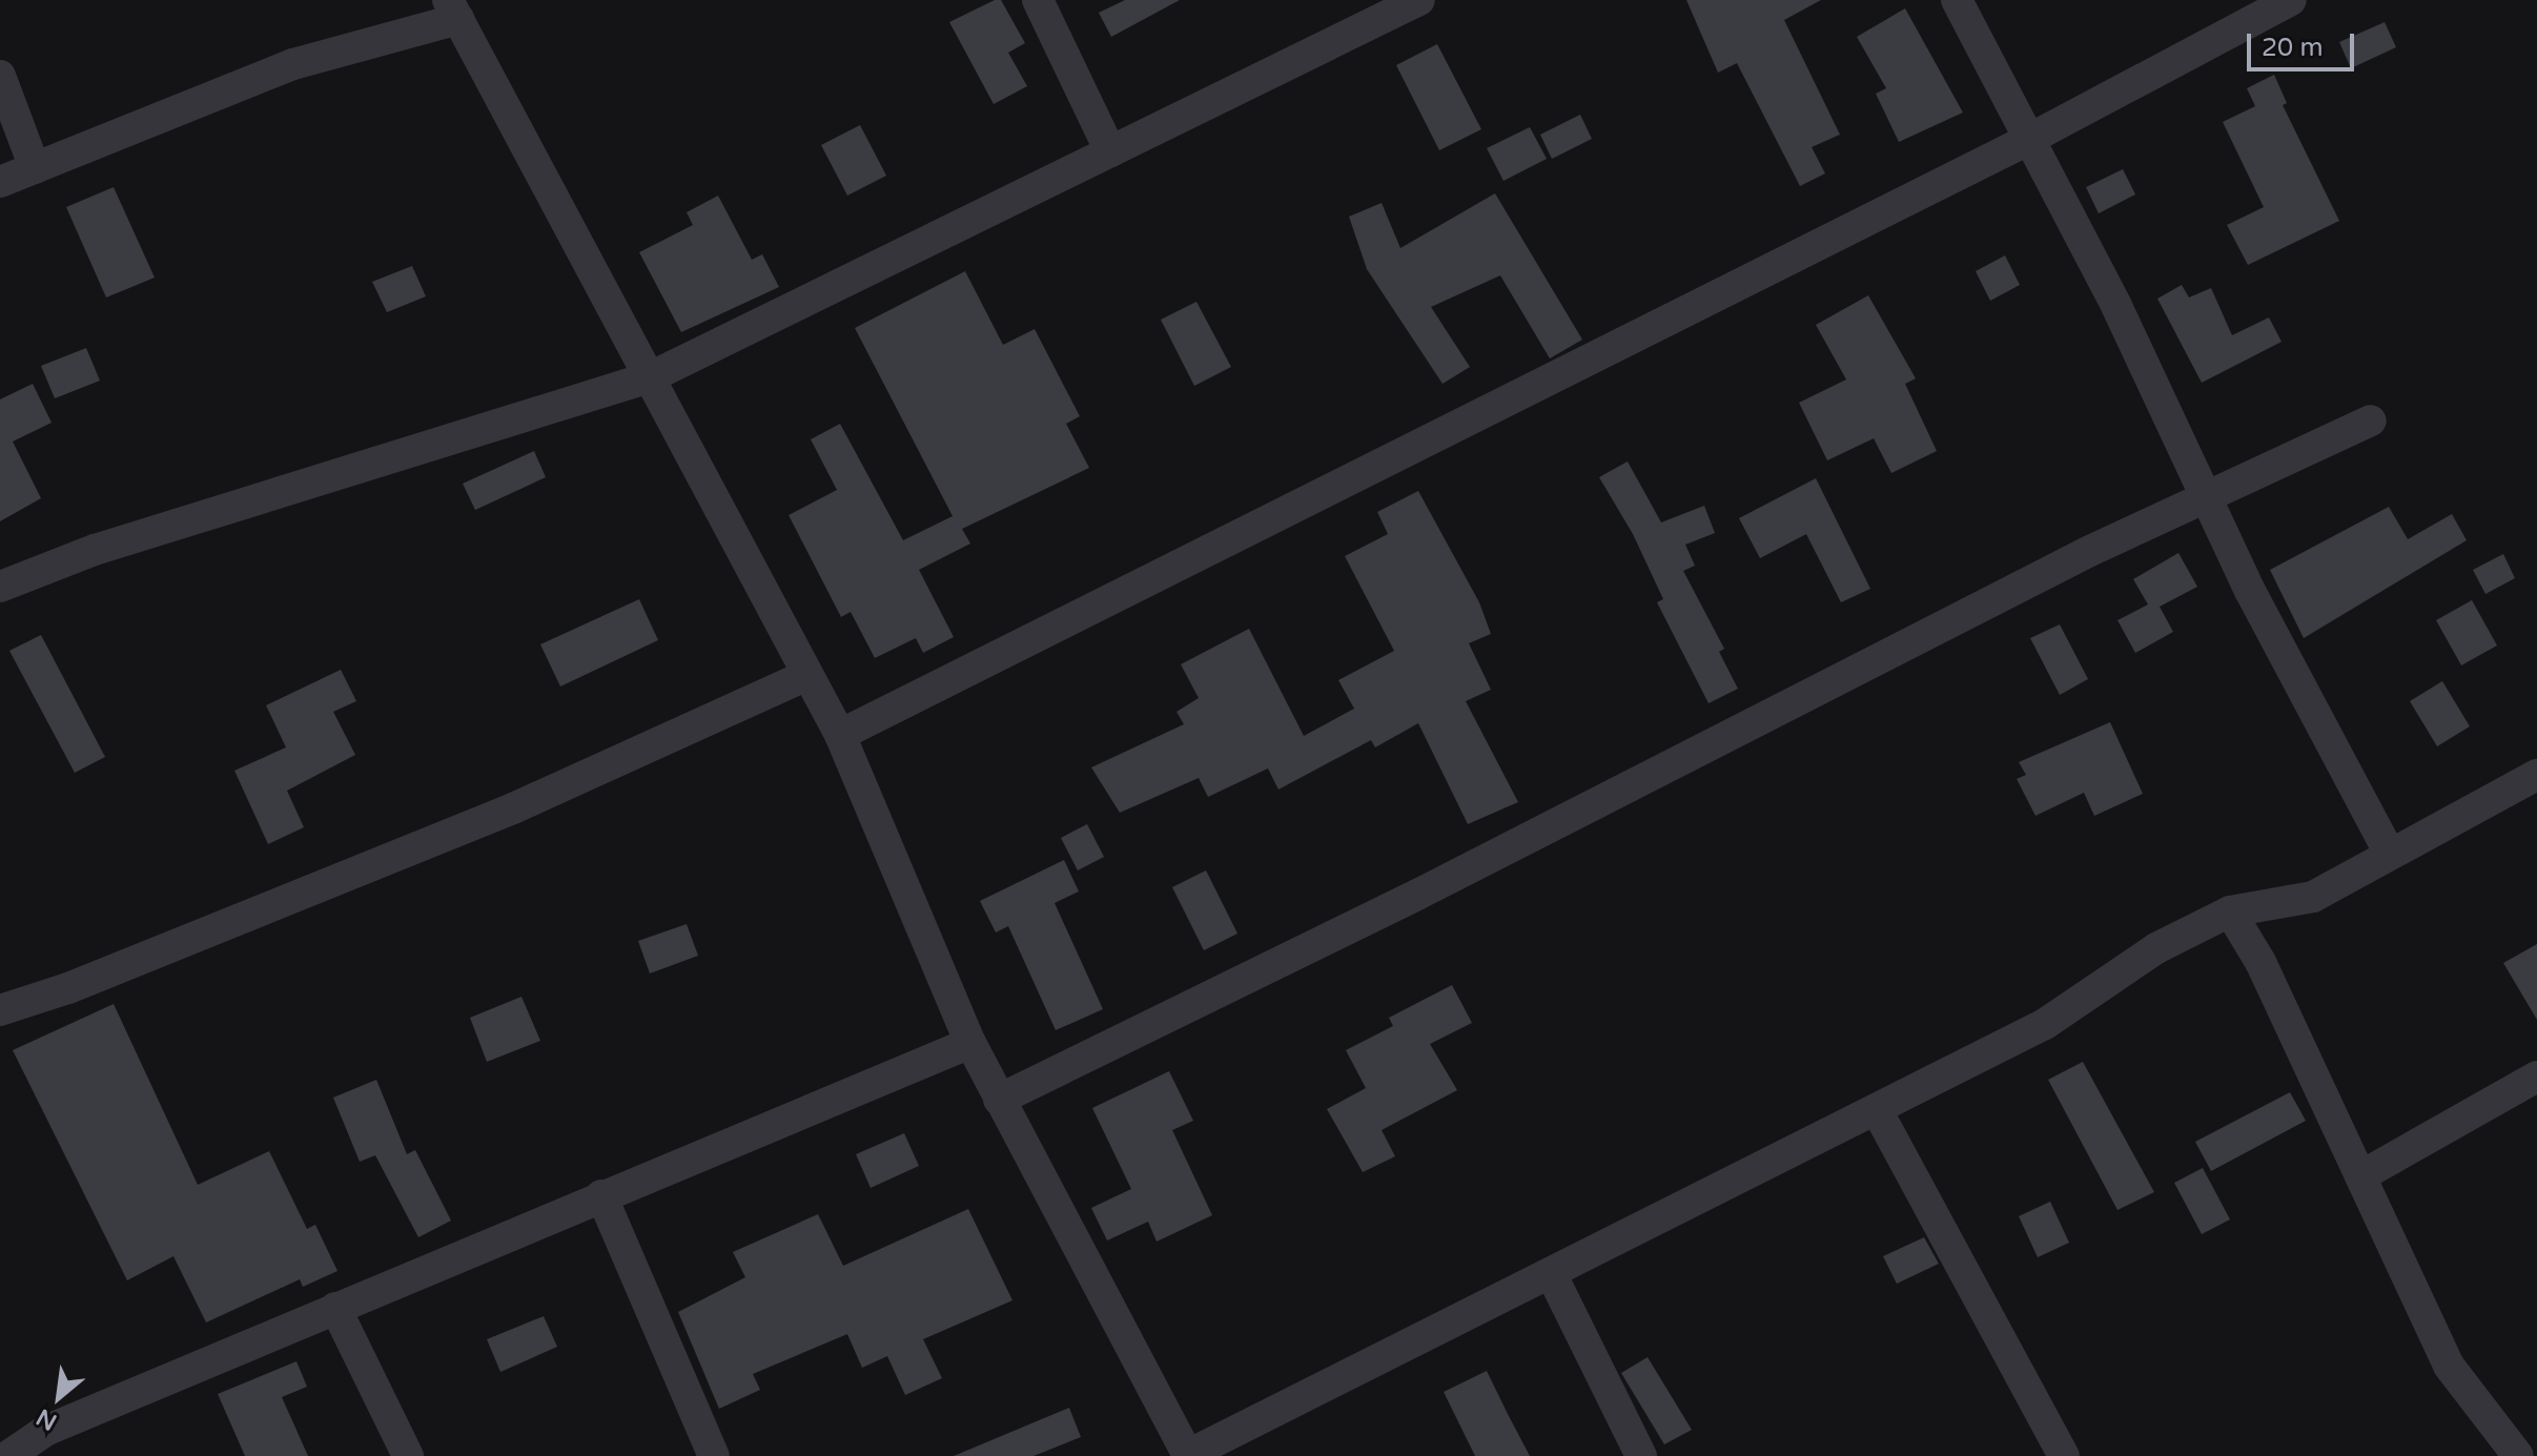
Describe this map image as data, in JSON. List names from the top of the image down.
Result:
{
  "scale_bar": "20 m",
  "north": "bottom left"
}
